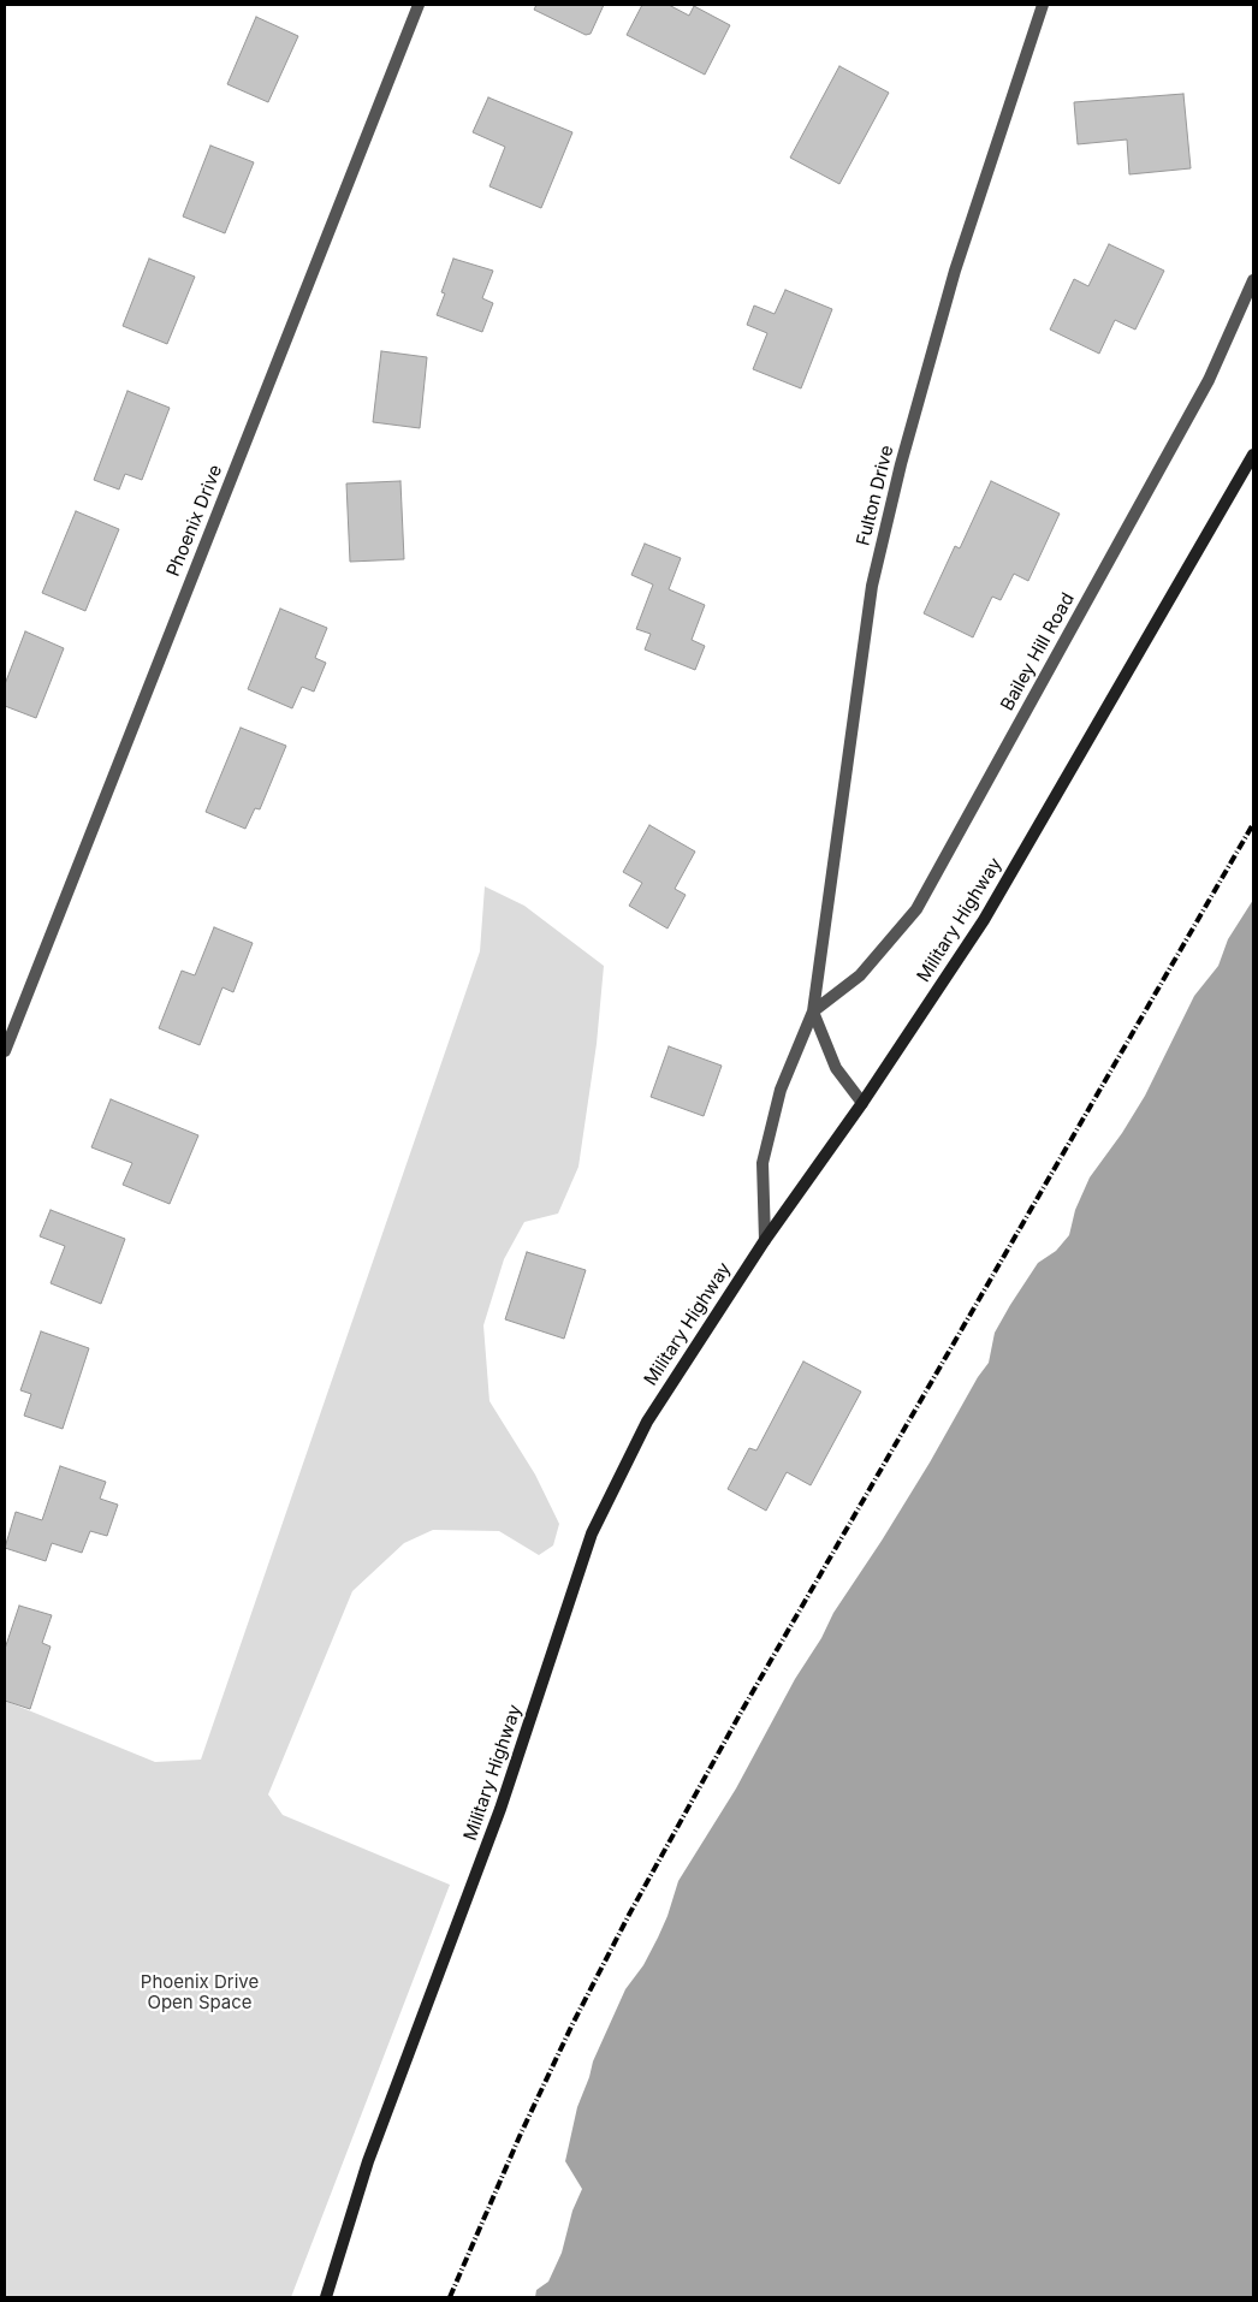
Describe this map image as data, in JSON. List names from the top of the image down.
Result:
{
  "streets": {
    "street": [
      "Fulton Drive",
      "Phoenix Drive",
      "Bailey Hill Road",
      "Military Highway"
    ]
  },
  "crossings": [
    ["Fulton Drive", "Bailey Hill Road"],
    ["Fulton Drive", "Military Highway"]
  ],
  "parks": ["Phoenix Drive Open Space"]
}
